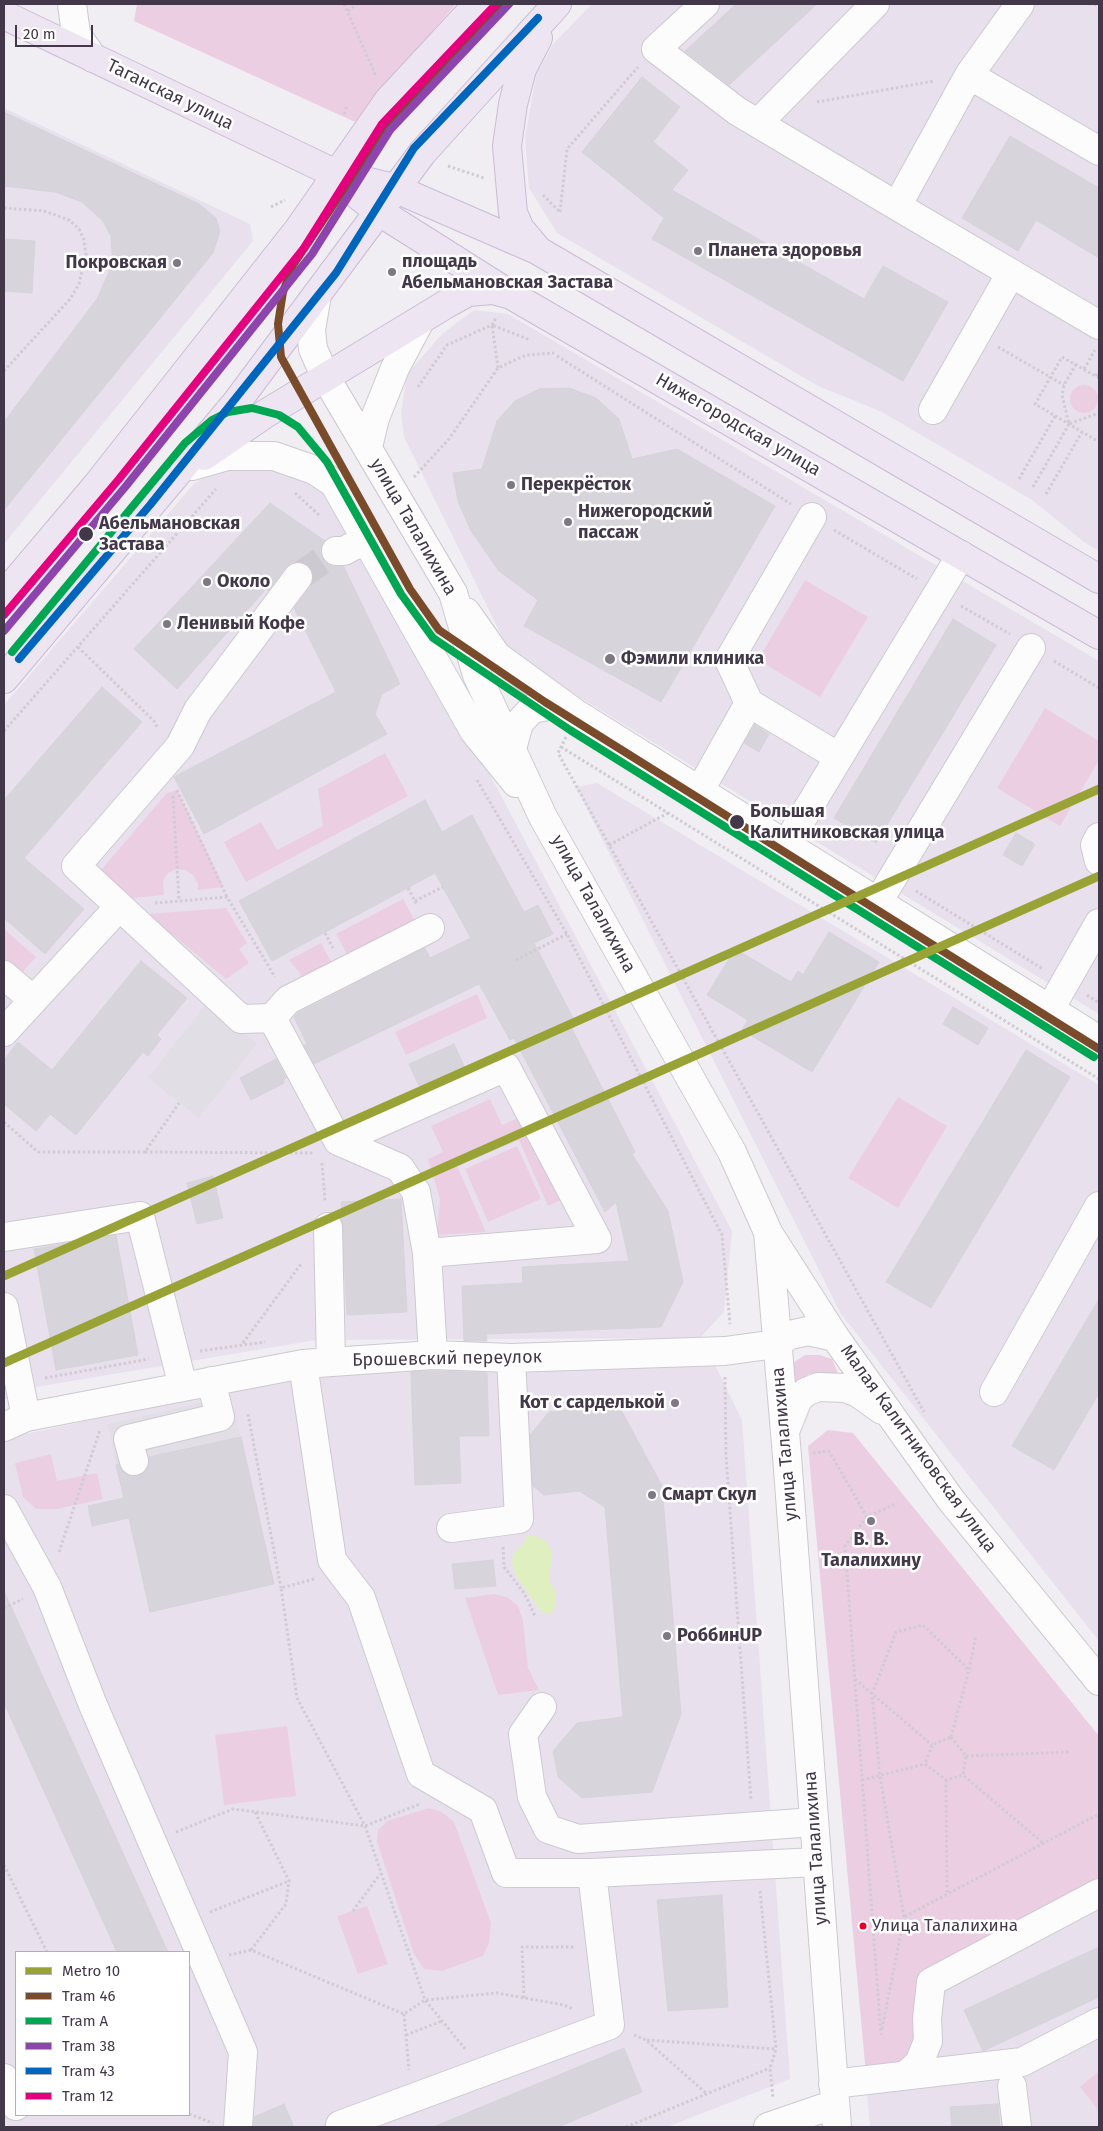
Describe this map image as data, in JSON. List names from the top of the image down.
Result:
{
  "streets": {
    "main road": ["Таганская улица", "Нижегородская улица"],
    "street": ["улица Талалихина", "Брошевский переулок", "Малая Калитниковская улица"]
  },
  "crossings": [
    ["улица Талалихина", "Брошевский переулок"],
    ["улица Талалихина", "Малая Калитниковская улица"],
    ["Брошевский переулок", "Малая Калитниковская улица"]
  ],
  "places": [
    "Планета здоровья",
    "Покровская",
    "площадь Абельмановская Застава",
    "Перекрёсток",
    "Нижегородский пассаж",
    "Абельмановская Застава",
    "Около",
    "Ленивый Кофе",
    "Фэмили клиника",
    "Большая Калитниковская улица",
    "Кот с сарделькой",
    "Смарт Скул",
    "В. В. Талалихину",
    "РоббинUP",
    "Улица Талалихина"
  ],
  "lines": [
    "tram line 46",
    "tram line 38",
    "tram line 12",
    "tram line 43",
    "tram line А",
    "metro line 10"
  ],
  "legend": [
    "Metro 10",
    "Tram 46",
    "Tram А",
    "Tram 38",
    "Tram 43",
    "Tram 12"
  ],
  "scale_bar": "20 m"
}
